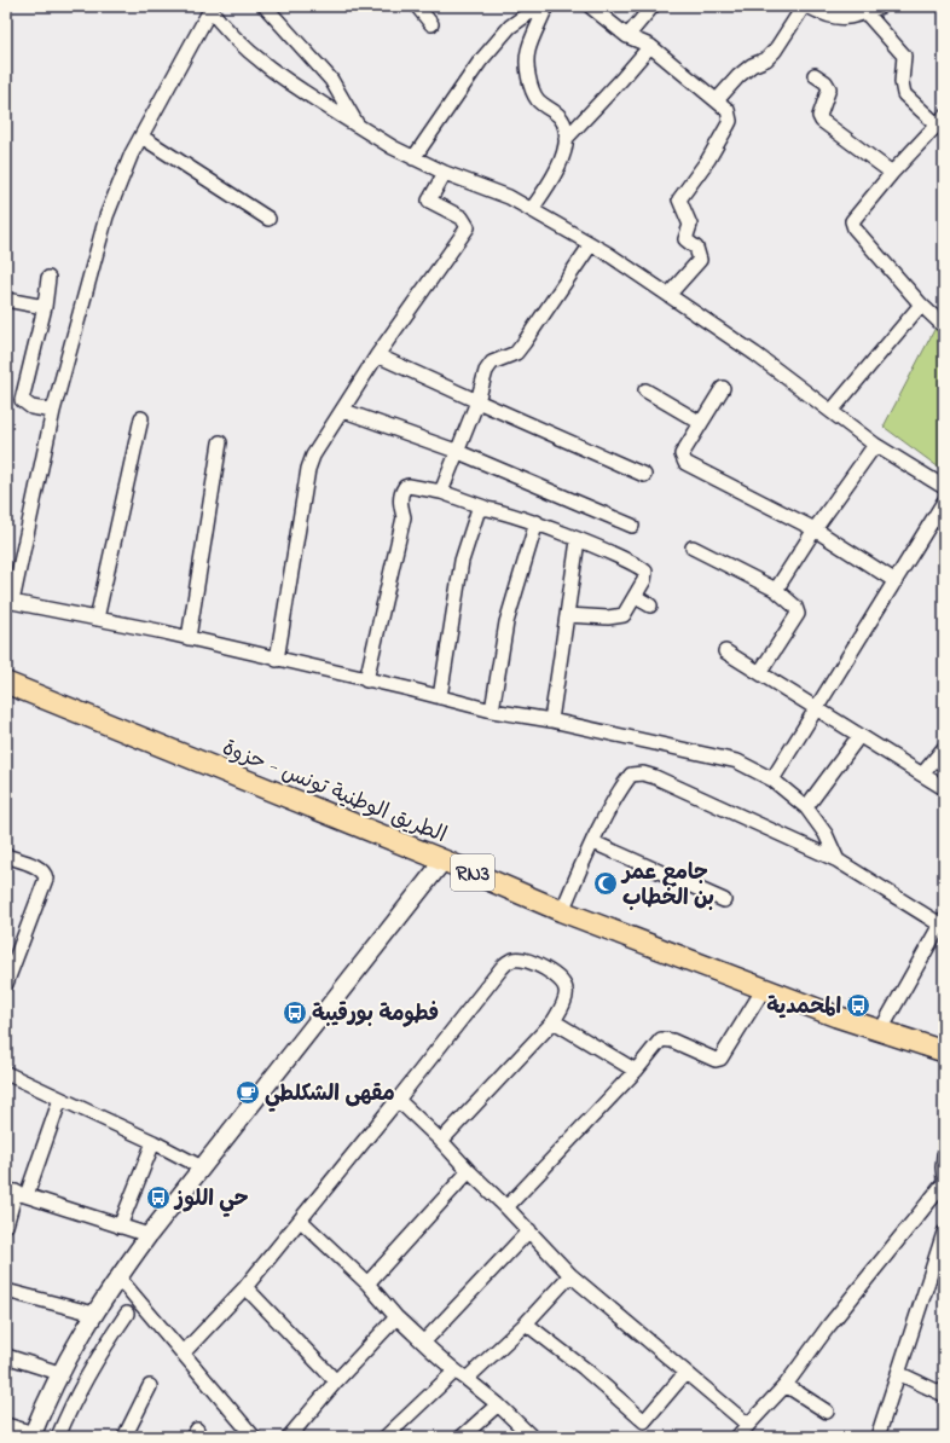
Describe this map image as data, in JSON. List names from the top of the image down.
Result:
{
  "streets": {
    "main road": ["الطريق الوطنية تونس - حزوة", "RN3"]
  },
  "places": {
    "mosque": ["جامع عمر بن الخطاب"],
    "bus stop": ["المحمدية", "فطومة بورقيبة", "حي اللوز"],
    "cafe": ["مقهى الشكلطي"]
  }
}
